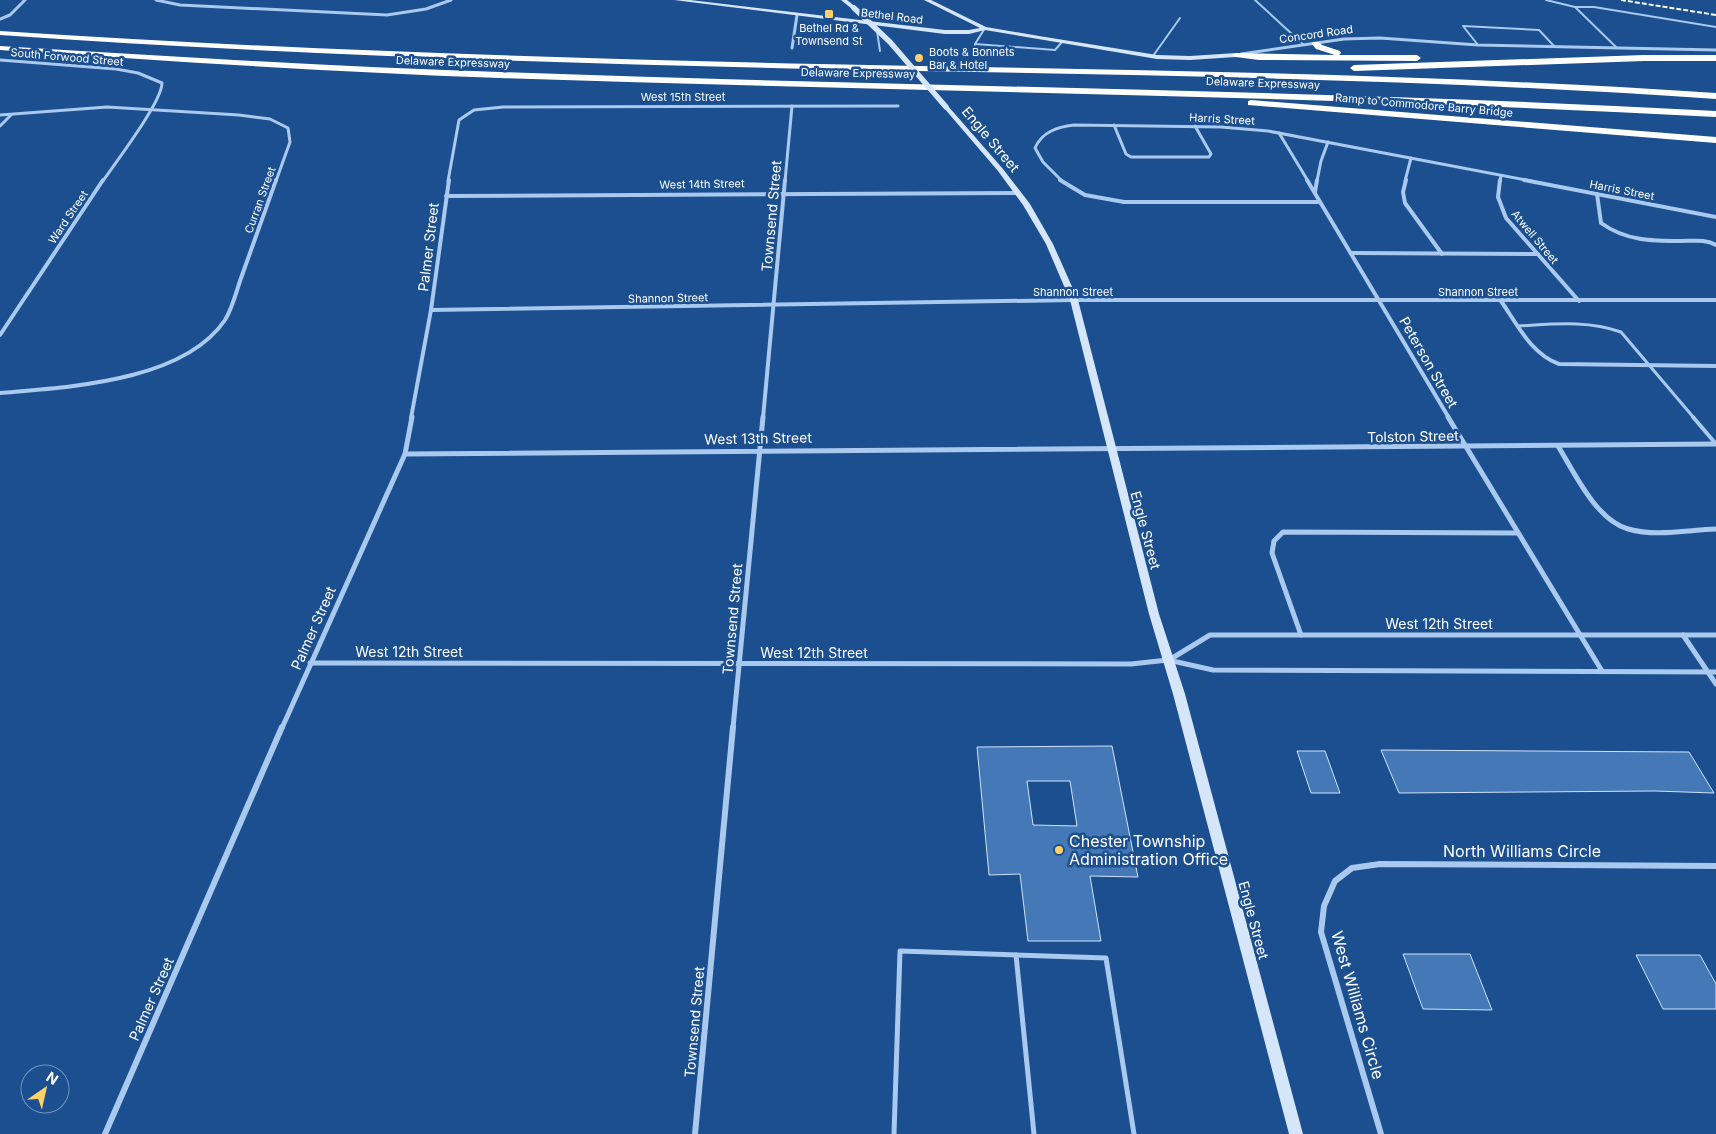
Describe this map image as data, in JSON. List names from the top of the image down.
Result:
{
  "streets": {
    "highway": ["Delaware Expressway", "Ramp to Commodore Barry Bridge"],
    "main road": ["Bethel Road", "Concord Road", "Engle Street"],
    "street": [
      "South Forwood Street",
      "West 15th Street",
      "Harris Street",
      "West 14th Street",
      "Curran Street",
      "Townsend Street",
      "Ward Street",
      "Atwell Street",
      "Palmer Street",
      "Shannon Street",
      "Peterson Street",
      "Tolston Street",
      "West 13th Street",
      "West 12th Street",
      "North Williams Circle",
      "West Williams Circle"
    ]
  },
  "crossings": [
    ["Bethel Road", "Concord Road"],
    ["South Forwood Street", "Curran Street"],
    ["South Forwood Street", "Ward Street"],
    ["Delaware Expressway", "Ramp to Commodore Barry Bridge"],
    ["West 15th Street", "Townsend Street"],
    ["West 15th Street", "Palmer Street"],
    ["Harris Street", "Atwell Street"],
    ["Harris Street", "Peterson Street"],
    ["Engle Street", "West 14th Street"],
    ["Engle Street", "Shannon Street"],
    ["Engle Street", "Tolston Street"],
    ["Engle Street", "West 13th Street"],
    ["Engle Street", "West 12th Street"],
    ["West 14th Street", "Townsend Street"],
    ["West 14th Street", "Palmer Street"],
    ["Curran Street", "Ward Street"],
    ["Townsend Street", "Shannon Street"],
    ["Townsend Street", "West 13th Street"],
    ["Townsend Street", "West 12th Street"],
    ["Atwell Street", "Shannon Street"],
    ["Palmer Street", "Shannon Street"],
    ["Palmer Street", "West 13th Street"],
    ["Palmer Street", "West 12th Street"],
    ["Shannon Street", "Peterson Street"],
    ["Peterson Street", "Tolston Street"],
    ["Peterson Street", "West 12th Street"],
    ["Tolston Street", "West 13th Street"],
    ["North Williams Circle", "West Williams Circle"]
  ],
  "places": {
    "transit": ["Bethel Rd & Townsend St"],
    "other": ["Boots & Bonnets Bar & Hotel", "Chester Township Administration Office"]
  },
  "north": "top right"
}
